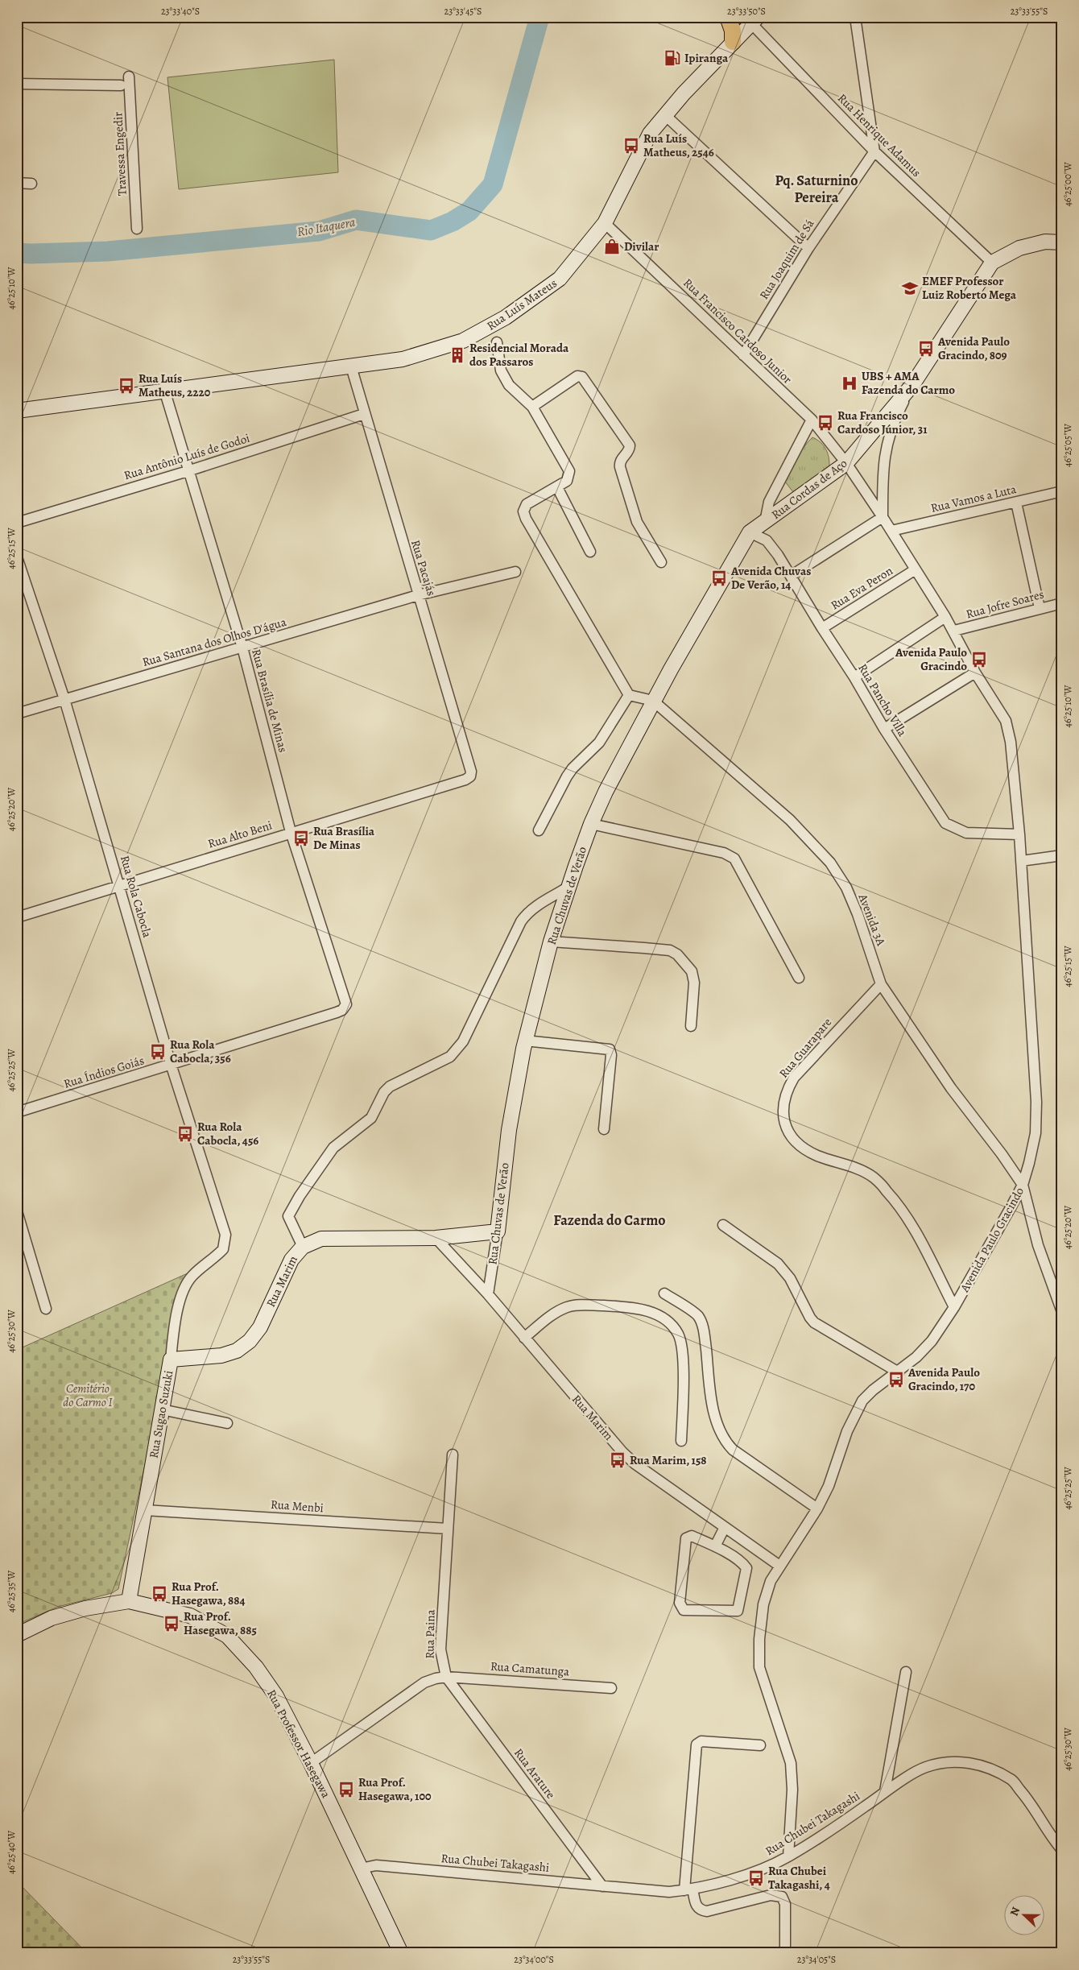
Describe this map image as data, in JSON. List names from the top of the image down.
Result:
{
  "streets": {
    "street": [
      "Rua Henrique Adamus",
      "Travessa Engedir",
      "Rua Joaquim de Sá",
      "Rua Luís Mateus",
      "Rua Francisco Cardoso Junior",
      "Rua Antônio Luís de Godoi",
      "Rua Cordas de Aço",
      "Rua Vamos a Luta",
      "Rua Pacajás",
      "Rua Eva Peron",
      "Rua Jofre Soares",
      "Rua Santana dos Olhos D'água",
      "Rua Pancho Villa",
      "Rua Brasília de Minas",
      "Rua Alto Beni",
      "Rua Chuvas de Verão",
      "Rua Rola Cabocla",
      "Avenida 3A",
      "Rua Guarapare",
      "Rua Índios Goiás",
      "Avenida Paulo Gracindo",
      "Rua Marim",
      "Rua Sugao Suzuki",
      "Rua Menbi",
      "Rua Paina",
      "Rua Camatunga",
      "Rua Professor Hasegawa",
      "Rua Arature",
      "Rua Chubei Takagashi"
    ]
  },
  "crossings": [
    ["Rua Henrique Adamus", "Rua Joaquim de Sá"],
    ["Rua Henrique Adamus", "Rua Luís Mateus"],
    ["Rua Joaquim de Sá", "Rua Francisco Cardoso Junior"],
    ["Rua Luís Mateus", "Rua Francisco Cardoso Junior"],
    ["Rua Luís Mateus", "Rua Pacajás"],
    ["Rua Luís Mateus", "Rua Brasília de Minas"],
    ["Rua Francisco Cardoso Junior", "Rua Cordas de Aço"],
    ["Rua Francisco Cardoso Junior", "Avenida Paulo Gracindo"],
    ["Rua Antônio Luís de Godoi", "Rua Pacajás"],
    ["Rua Antônio Luís de Godoi", "Rua Brasília de Minas"],
    ["Rua Cordas de Aço", "Rua Pancho Villa"],
    ["Rua Cordas de Aço", "Rua Chuvas de Verão"],
    ["Rua Cordas de Aço", "Avenida Paulo Gracindo"],
    ["Rua Vamos a Luta", "Avenida Paulo Gracindo"],
    ["Rua Pacajás", "Rua Santana dos Olhos D'água"],
    ["Rua Pacajás", "Rua Alto Beni"],
    ["Rua Eva Peron", "Rua Pancho Villa"],
    ["Rua Eva Peron", "Avenida Paulo Gracindo"],
    ["Rua Jofre Soares", "Avenida Paulo Gracindo"],
    ["Rua Santana dos Olhos D'água", "Rua Brasília de Minas"],
    ["Rua Santana dos Olhos D'água", "Rua Rola Cabocla"],
    ["Rua Pancho Villa", "Rua Chuvas de Verão"],
    ["Rua Pancho Villa", "Avenida Paulo Gracindo"],
    ["Rua Brasília de Minas", "Rua Alto Beni"],
    ["Rua Brasília de Minas", "Rua Índios Goiás"],
    ["Rua Alto Beni", "Rua Rola Cabocla"],
    ["Rua Chuvas de Verão", "Avenida 3A"],
    ["Rua Chuvas de Verão", "Rua Marim"],
    ["Rua Rola Cabocla", "Rua Índios Goiás"],
    ["Rua Rola Cabocla", "Rua Sugao Suzuki"],
    ["Avenida 3A", "Rua Guarapare"],
    ["Avenida 3A", "Avenida Paulo Gracindo"],
    ["Rua Guarapare", "Avenida Paulo Gracindo"],
    ["Avenida Paulo Gracindo", "Rua Marim"],
    ["Avenida Paulo Gracindo", "Rua Chubei Takagashi"],
    ["Rua Marim", "Rua Sugao Suzuki"],
    ["Rua Sugao Suzuki", "Rua Menbi"],
    ["Rua Sugao Suzuki", "Rua Professor Hasegawa"],
    ["Rua Menbi", "Rua Paina"],
    ["Rua Paina", "Rua Camatunga"],
    ["Rua Paina", "Rua Arature"],
    ["Rua Camatunga", "Rua Arature"],
    ["Rua Professor Hasegawa", "Rua Chubei Takagashi"],
    ["Rua Arature", "Rua Chubei Takagashi"]
  ],
  "districts": ["Pq. Saturnino Pereira", "Fazenda do Carmo"],
  "water": ["Rio Itaquera"],
  "parks": ["Cemitério do Carmo I"],
  "places": {
    "fuel station": ["Ipiranga"],
    "bus stop": [
      "Rua Luís Matheus, 2546",
      "Avenida Paulo Gracindo, 809",
      "Rua Luís Matheus, 2220",
      "Rua Francisco Cardoso Júnior, 31",
      "Avenida Chuvas De Verão, 14",
      "Avenida Paulo Gracindo",
      "Rua Brasília De Minas",
      "Rua Rola Cabocla, 356",
      "Rua Rola Cabocla, 456",
      "Avenida Paulo Gracindo, 170",
      "Rua Marim, 158",
      "Rua Prof. Hasegawa, 884",
      "Rua Prof. Hasegawa, 885",
      "Rua Prof. Hasegawa, 100",
      "Rua Chubei Takagashi, 4"
    ],
    "shop": ["Divilar"],
    "school or university": ["EMEF Professor Luiz Roberto Mega"],
    "building": ["Residencial Morada dos Passaros"],
    "hospital": ["UBS + AMA Fazenda do Carmo"]
  },
  "north": "left",
  "coordinates": [
    "23°33'40\"S",
    "23°33'45\"S",
    "23°33'50\"S",
    "23°33'55\"S",
    "46°25'00\"W",
    "46°25'10\"W",
    "46°25'05\"W",
    "46°25'15\"W",
    "46°25'20\"W",
    "46°25'25\"W",
    "46°25'30\"W",
    "46°25'35\"W",
    "46°25'40\"W",
    "23°34'00\"S",
    "23°34'05\"S"
  ]
}
